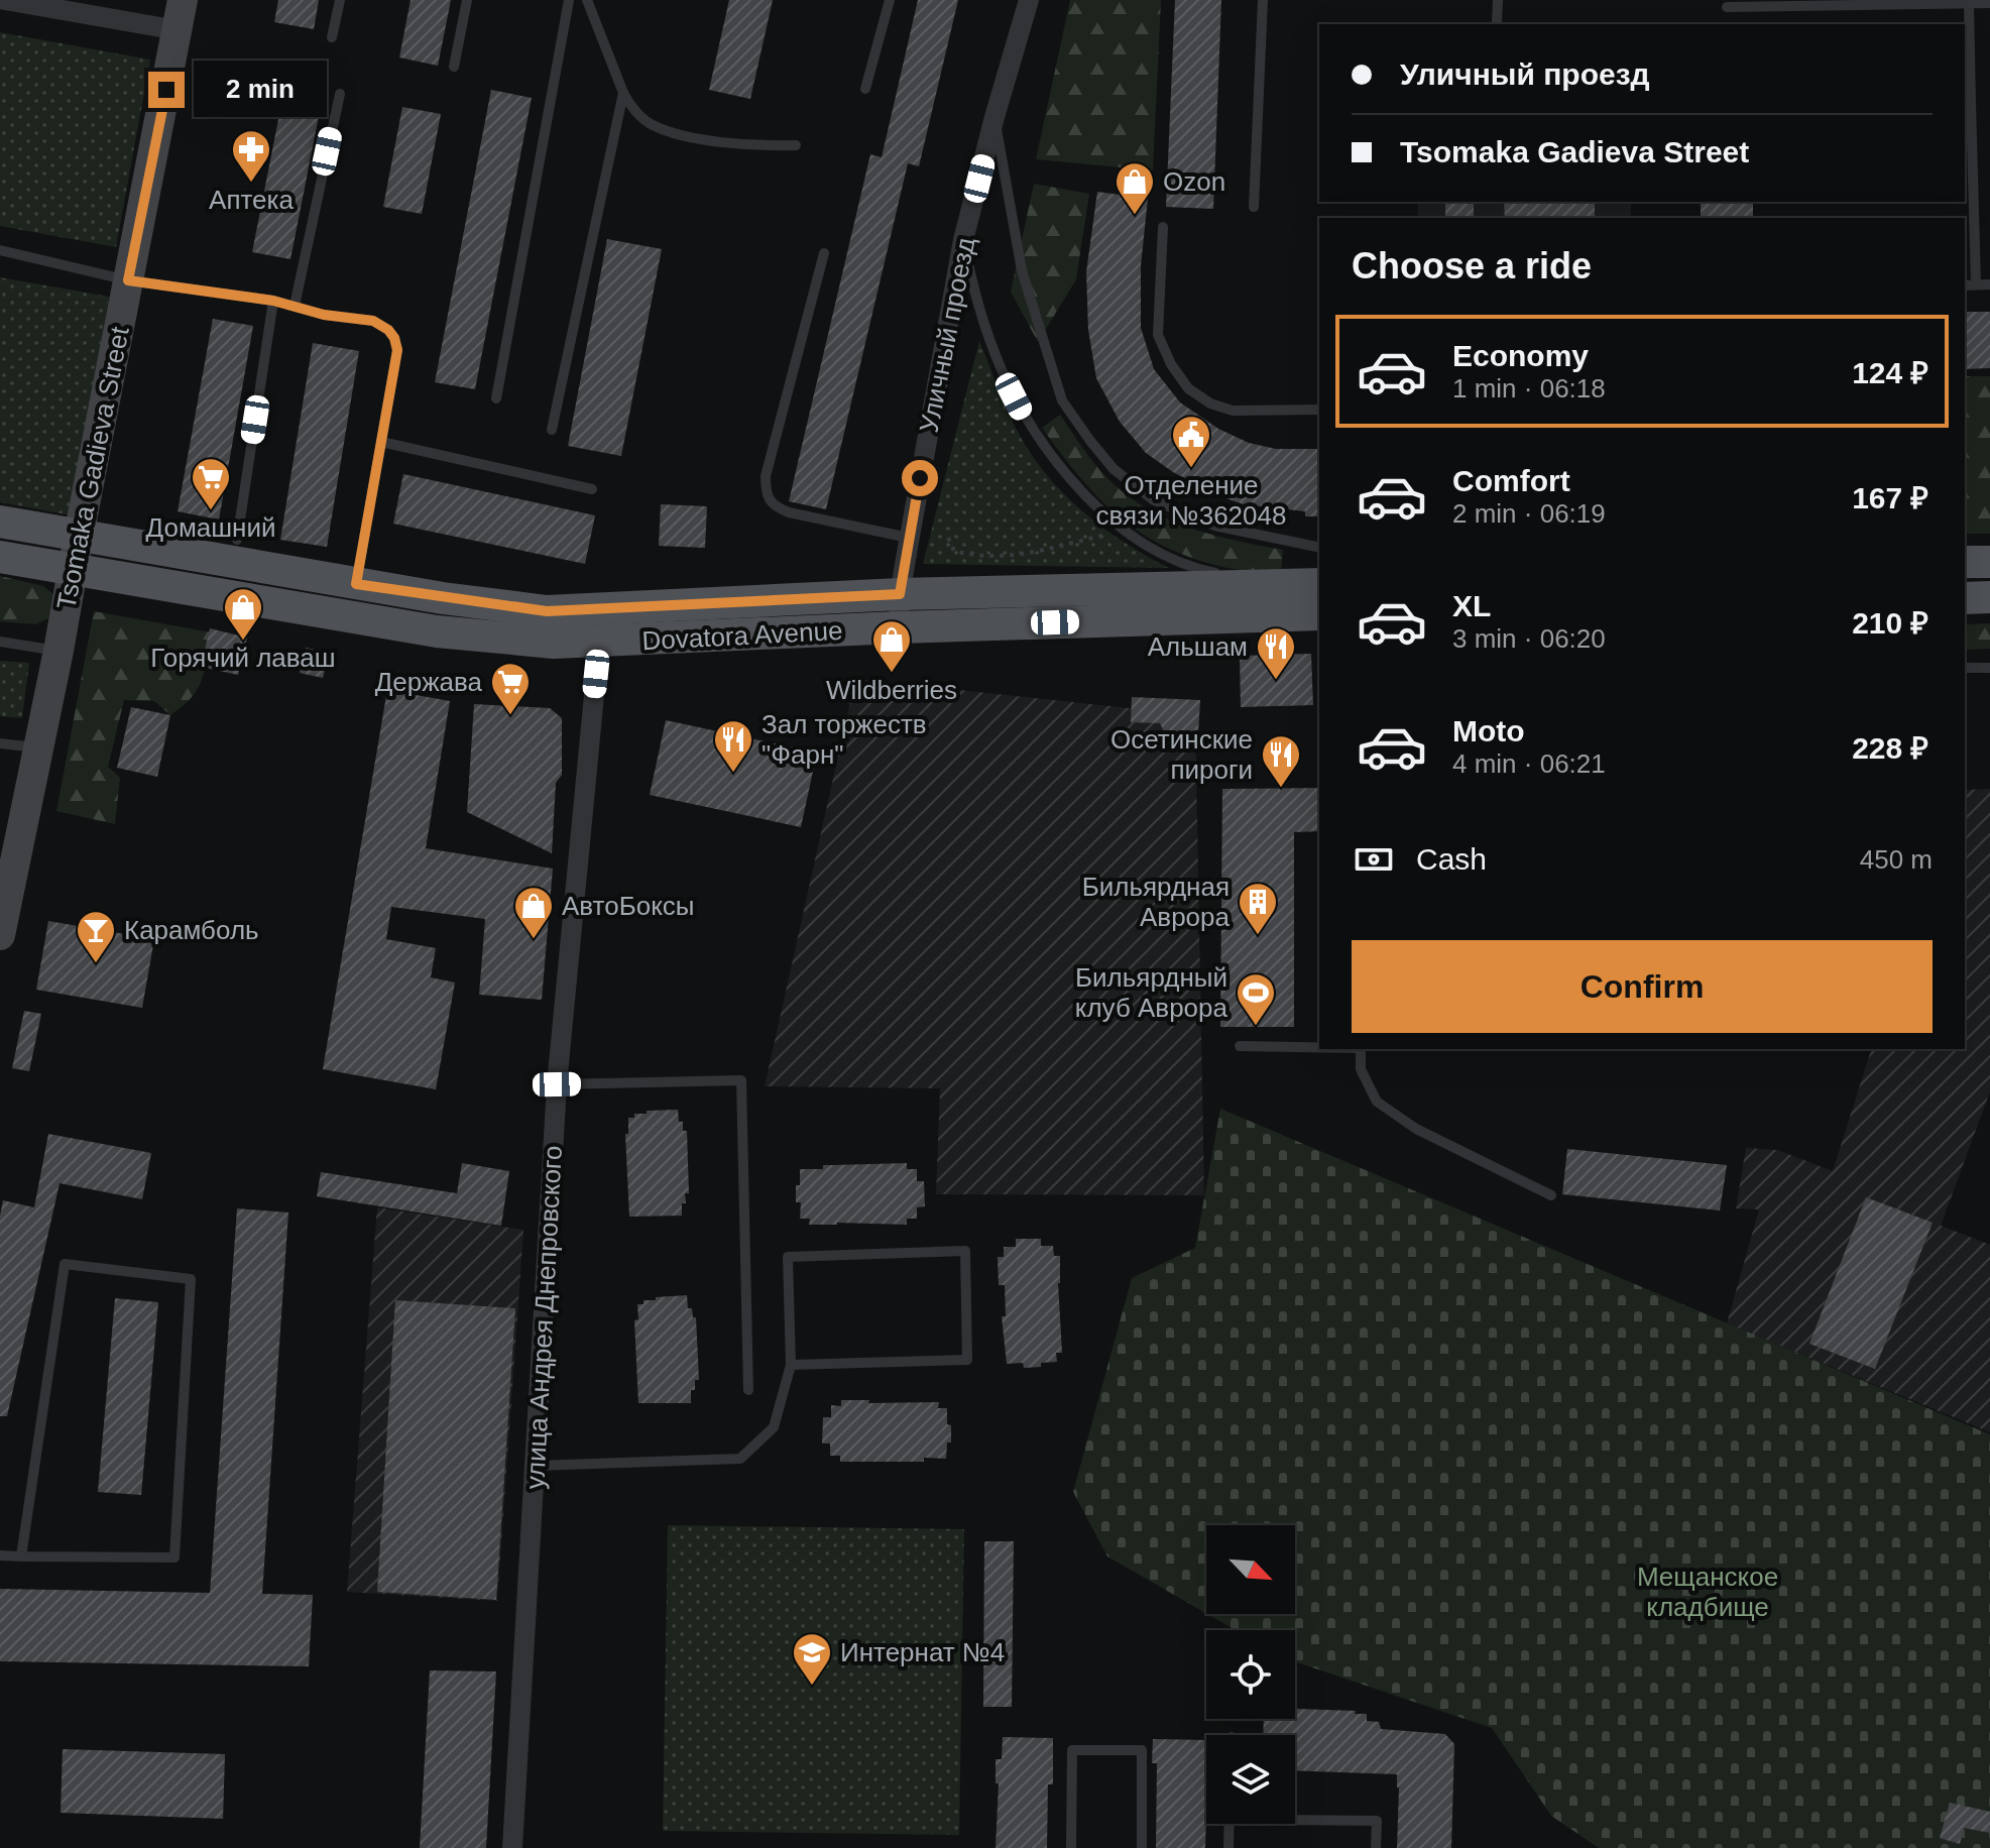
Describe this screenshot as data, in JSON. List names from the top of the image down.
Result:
{
  "streets": {
    "main road": ["Tsomaka Gadieva Street", "Dovatora Avenue"],
    "street": ["Уличный проезд", "улица Андрея Днепровского"]
  },
  "crossings": [
    ["Уличный проезд", "Dovatora Avenue"],
    ["Tsomaka Gadieva Street", "Dovatora Avenue"],
    ["Dovatora Avenue", "улица Андрея Днепровского"]
  ],
  "parks": ["Мещанское кладбище"],
  "places": {
    "pharmacy": ["Аптека"],
    "shop": [
      "Ozon",
      "Горячий лаваш",
      "Wildberries",
      "АвтоБоксы"
    ],
    "public building": ["Отделение связи №362048"],
    "supermarket": ["Домашний", "Держава"],
    "restaurant": ["Альшам", "Зал торжеств \"Фарн\"", "Осетинские пироги"],
    "building": ["Бильярдная Аврора"],
    "bar": ["Карамболь"],
    "sports": ["Бильярдный клуб Аврора"],
    "school or university": ["Интернат №4"]
  },
  "north": "bottom right",
  "page": {
    "banner": ["Уличный проезд", "Tsomaka Gadieva Street"],
    "bubble": "2 min",
    "heading": "Choose a ride",
    "list": [
      {
        "name": "Economy",
        "note": "1 min · 06:18",
        "value": "124 ₽"
      },
      {
        "name": "Comfort",
        "note": "2 min · 06:19",
        "value": "167 ₽"
      },
      {
        "name": "XL",
        "note": "3 min · 06:20",
        "value": "210 ₽"
      },
      {
        "name": "Moto",
        "note": "4 min · 06:21",
        "value": "228 ₽"
      }
    ],
    "pay": ["Cash", "450 m"],
    "buttons": "Confirm"
  }
}
